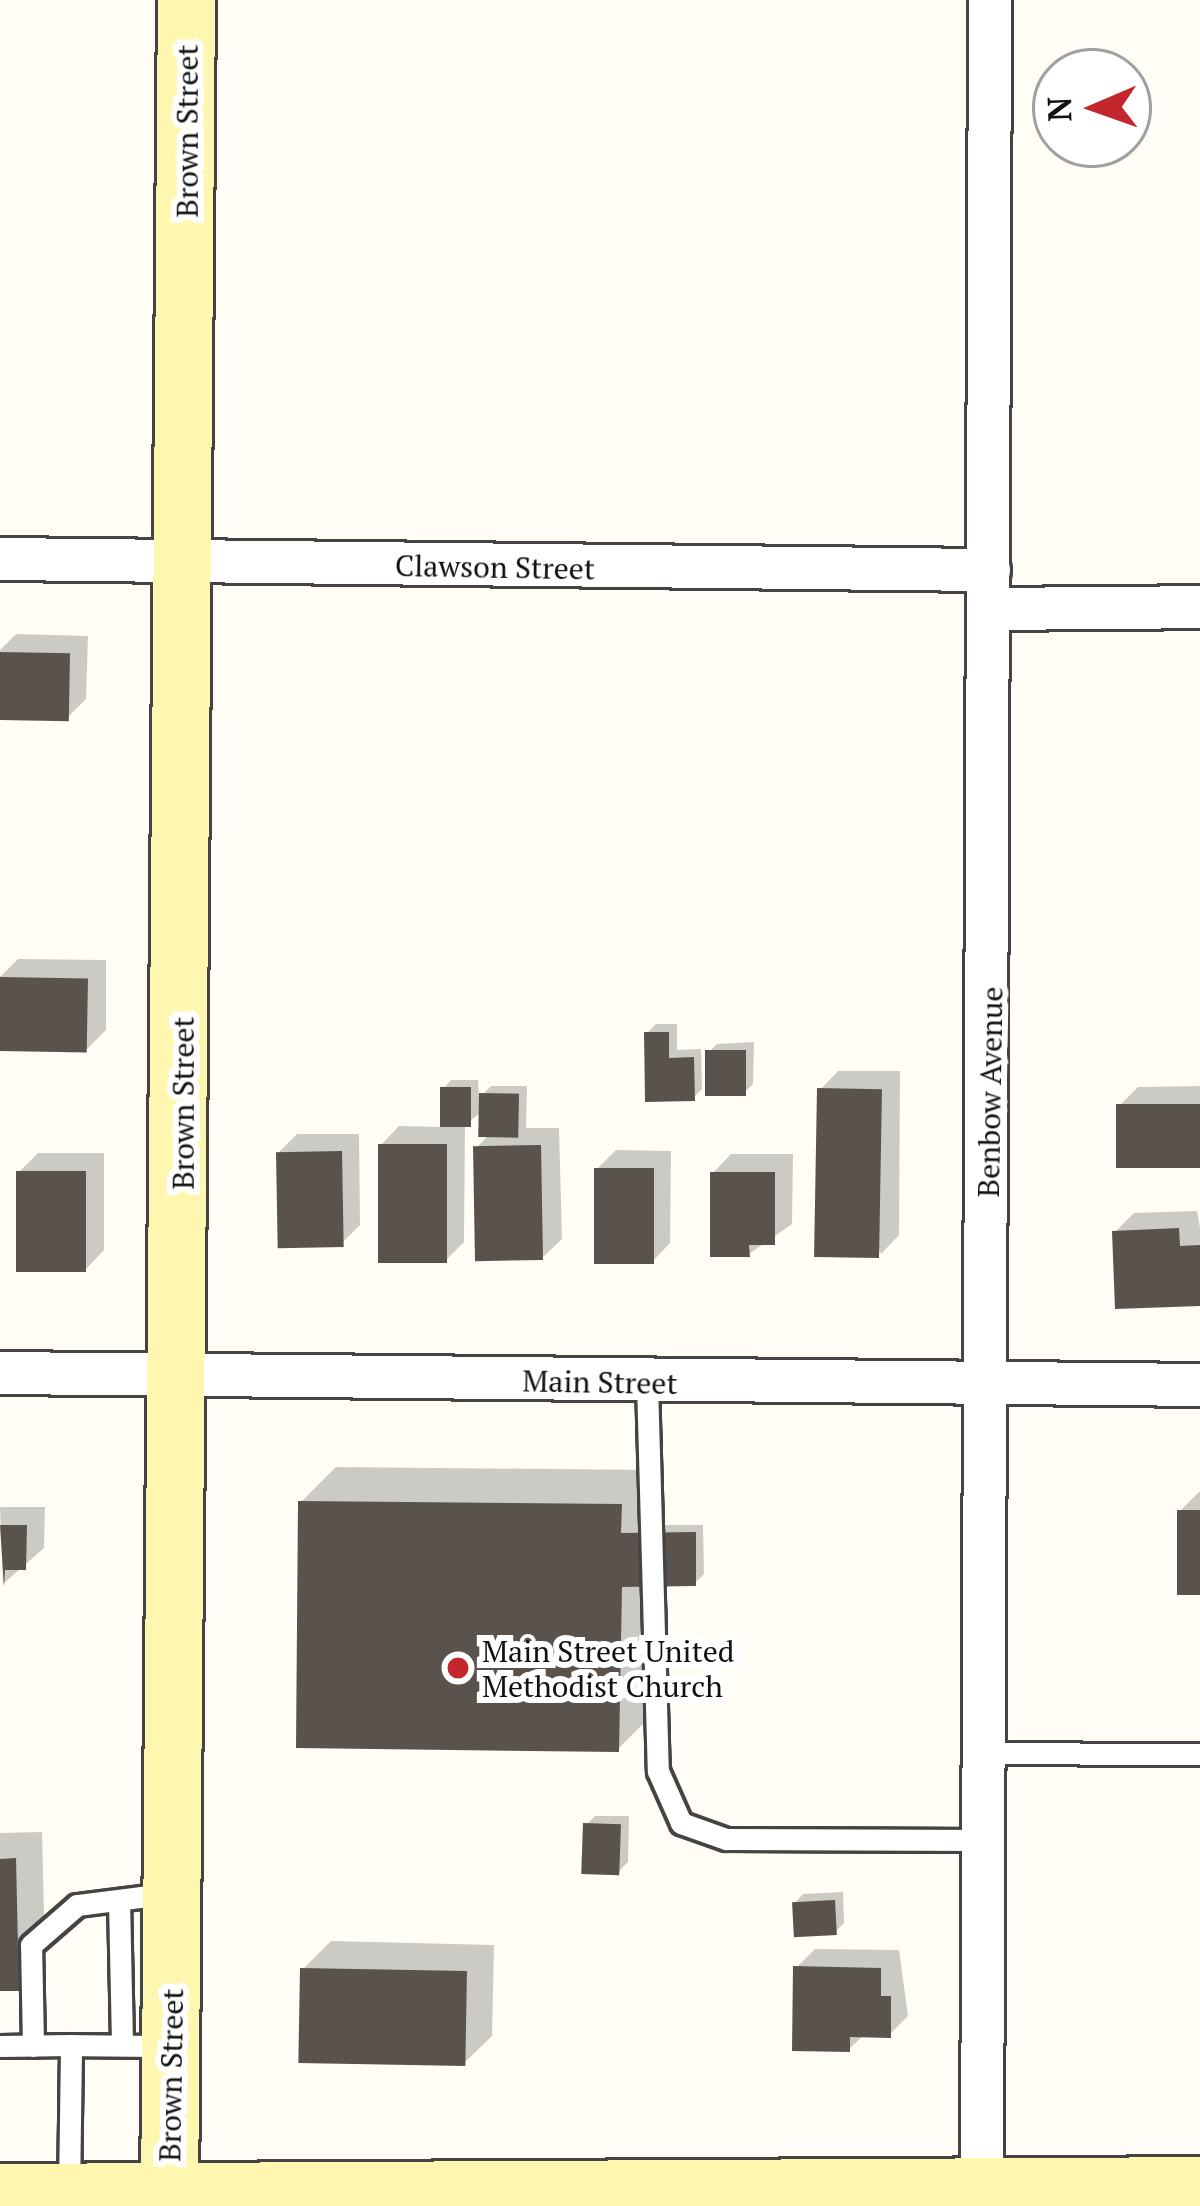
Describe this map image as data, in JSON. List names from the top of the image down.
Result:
{
  "streets": {
    "street": [
      "Brown Street",
      "Clawson Street",
      "Benbow Avenue",
      "Main Street"
    ]
  },
  "crossings": [
    ["Brown Street", "Clawson Street"],
    ["Brown Street", "Main Street"],
    ["Clawson Street", "Benbow Avenue"],
    ["Benbow Avenue", "Main Street"]
  ],
  "places": ["Main Street United Methodist Church"],
  "north": "left"
}
